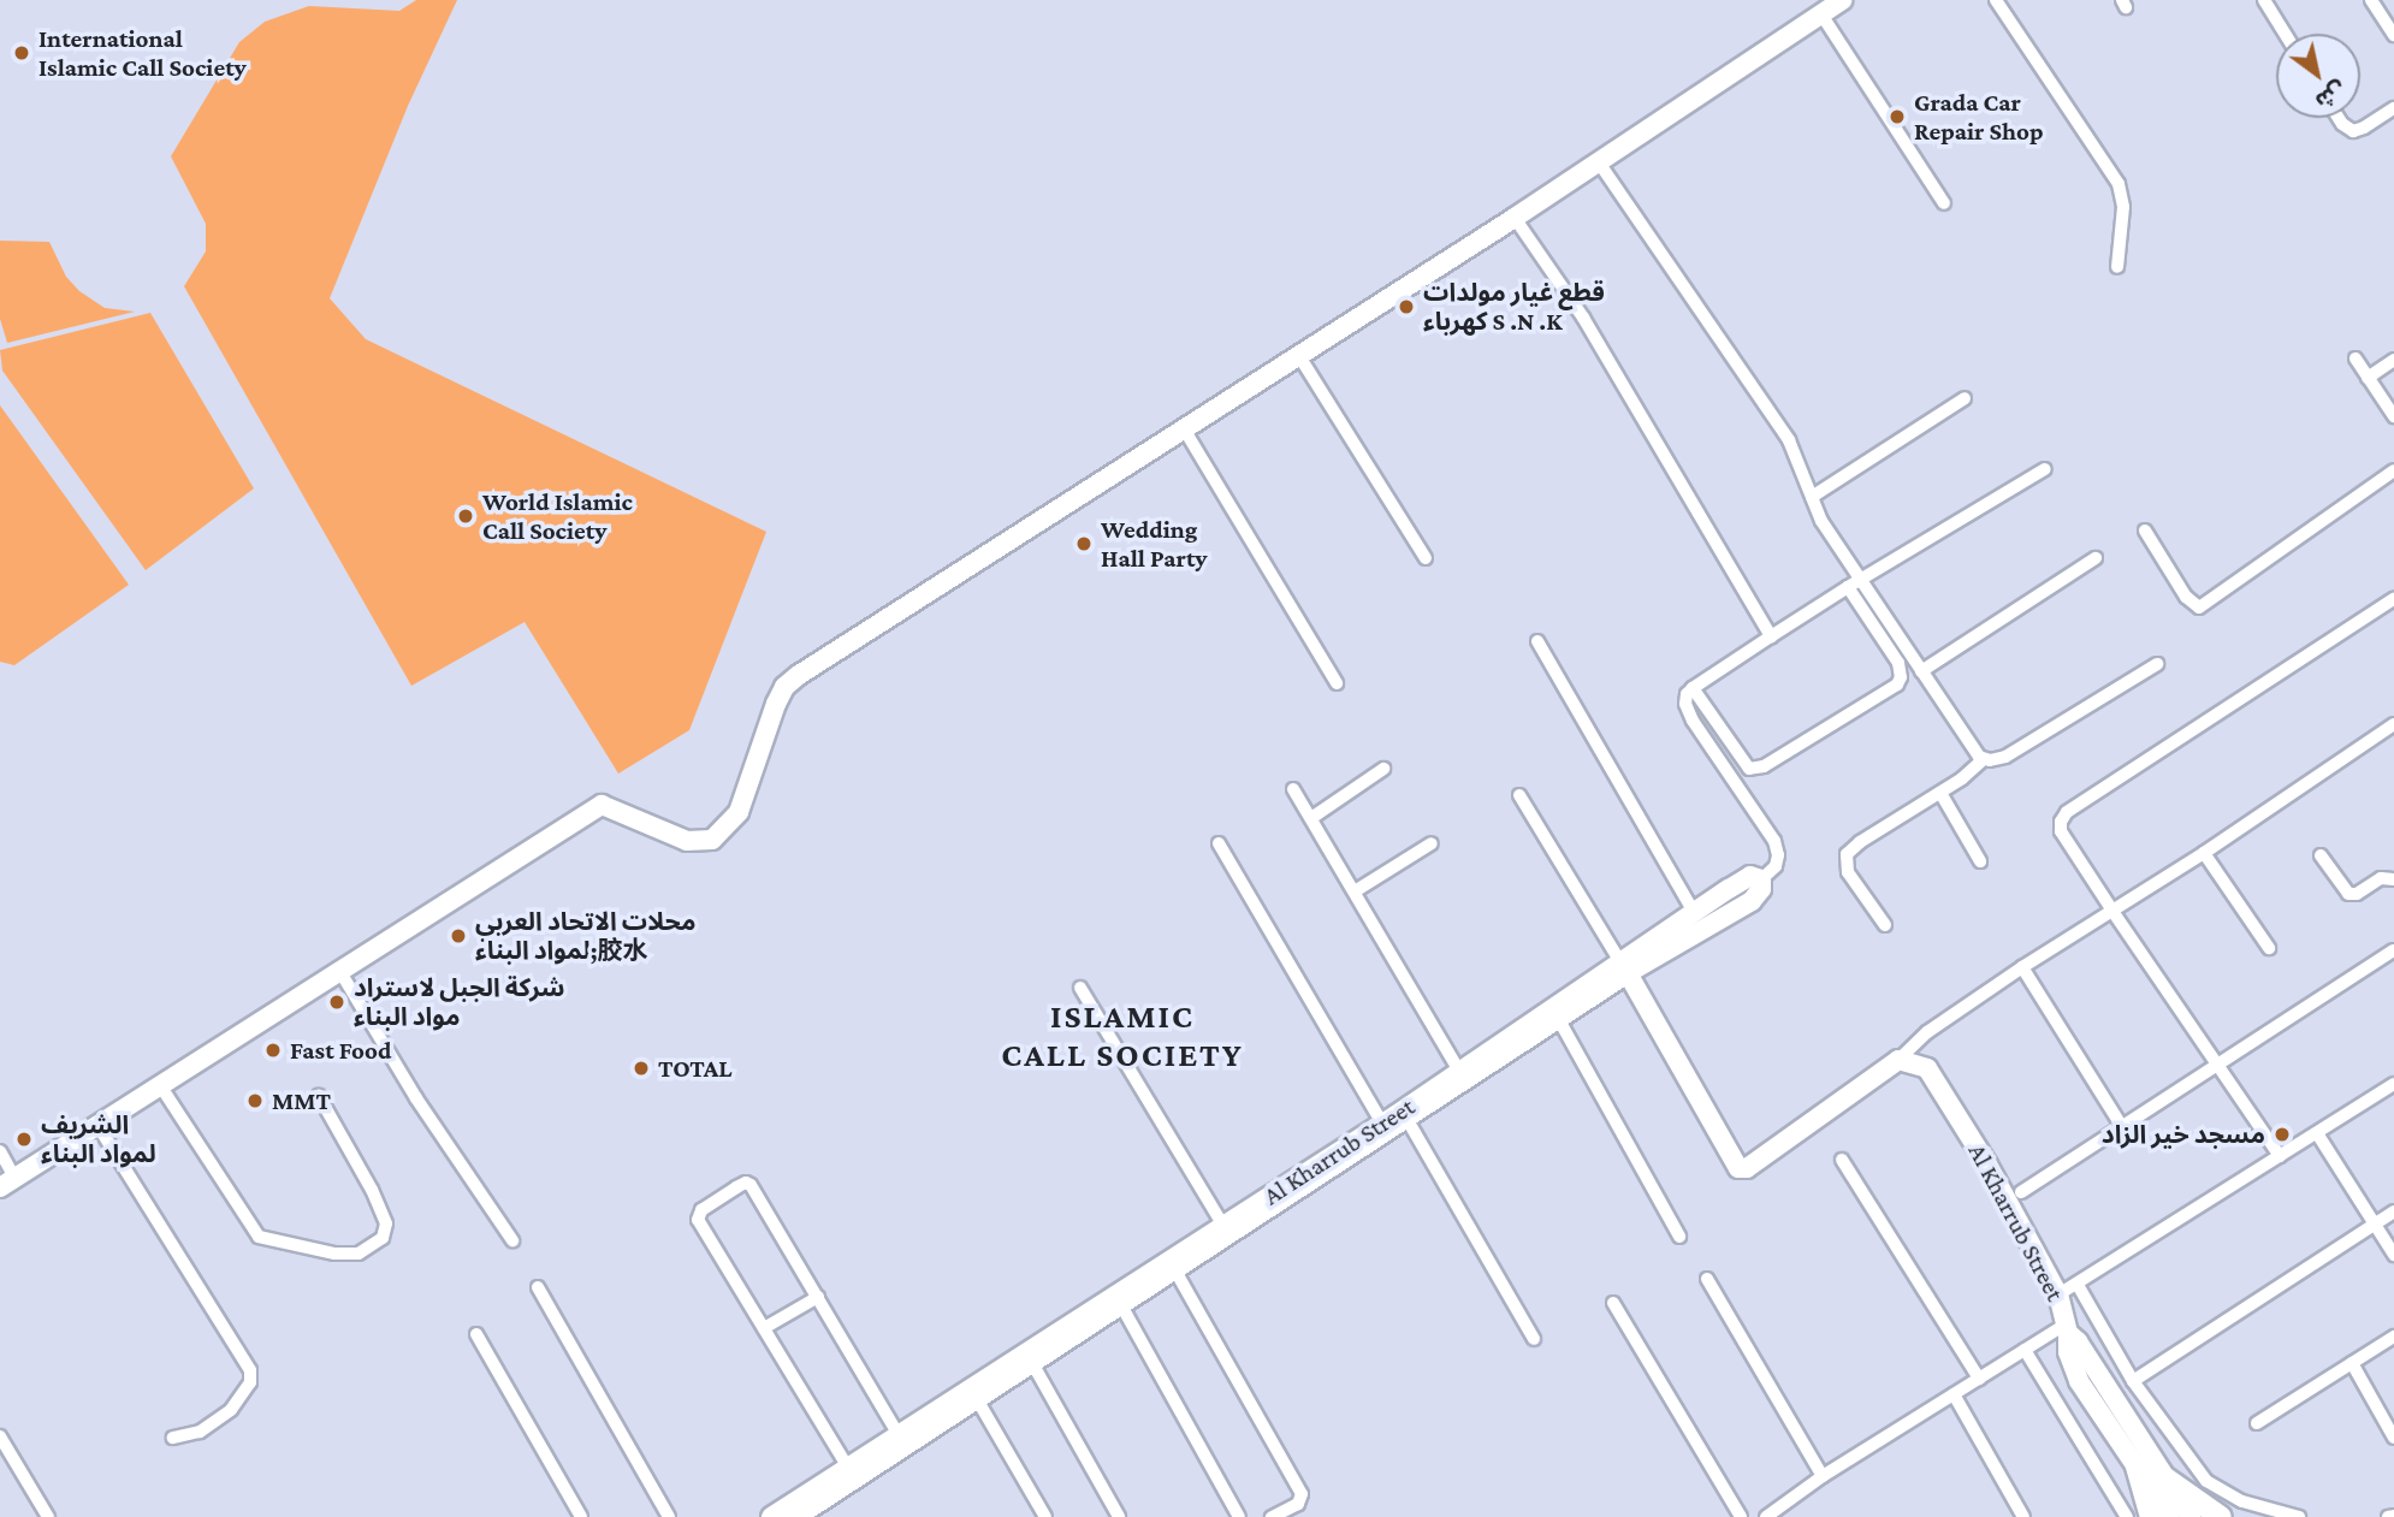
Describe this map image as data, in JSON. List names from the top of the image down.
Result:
{
  "streets": {
    "main road": ["Al Kharrub Street"]
  },
  "districts": ["ISLAMIC CALL SOCIETY"],
  "places": [
    "International Islamic Call Society",
    "Grada Car Repair Shop",
    "قطع غيار مولدات كهرباء S .N .K",
    "World Islamic Call Society",
    "Wedding Hall Party",
    "محلات الاتحاد العربي لمواد البناء;胶水",
    "شركة الجبل لاستراد مواد البناء",
    "Fast Food",
    "TOTAL",
    "MMT",
    "مسجد خير الزاد",
    "الشريف لمواد البناء"
  ],
  "north": "bottom right"
}
